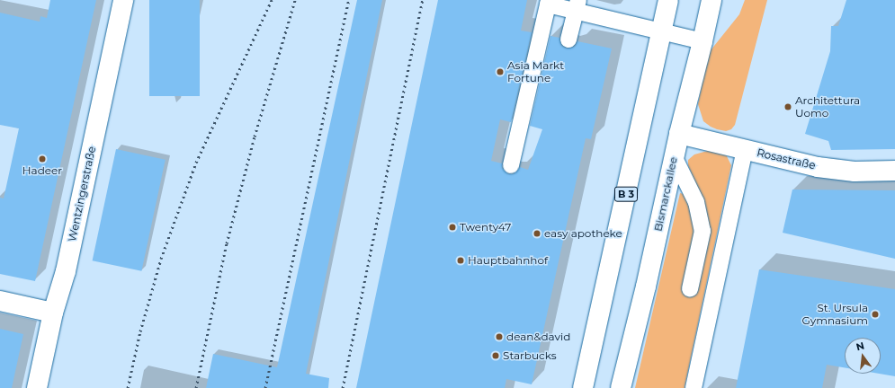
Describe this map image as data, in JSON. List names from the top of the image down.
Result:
{
  "streets": {
    "main road": [
      "Rosastraße",
      "Wentzingerstraße",
      "B 3",
      "Bismarckallee"
    ]
  },
  "crossings": [
    ["Rosastraße", "Bismarckallee"]
  ],
  "places": [
    "Asia Markt Fortune",
    "Architettura Uomo",
    "Hadeer",
    "Twenty47",
    "easy apotheke",
    "Hauptbahnhof",
    "St. Ursula Gymnasium",
    "dean&david",
    "Starbucks"
  ],
  "north": "top"
}
